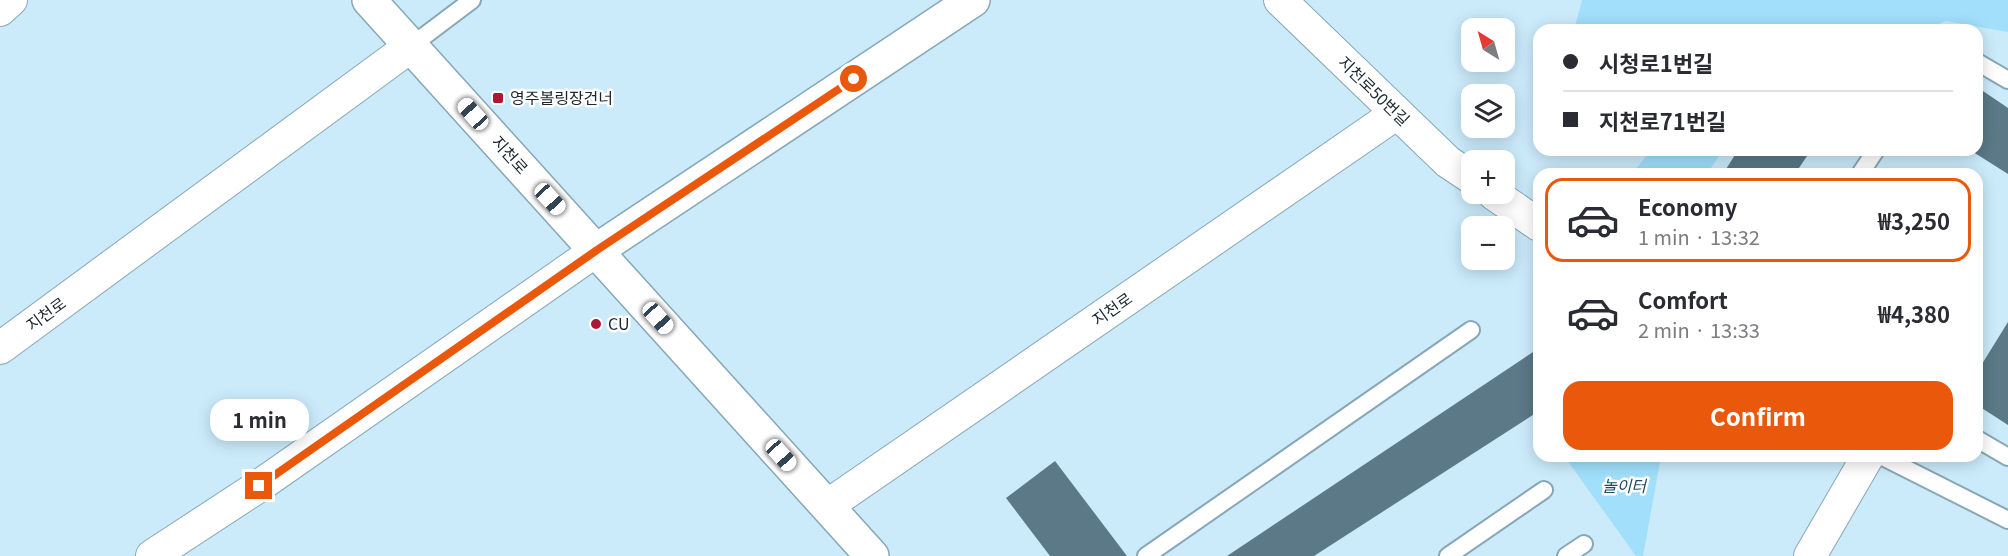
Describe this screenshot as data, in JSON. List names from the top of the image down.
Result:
{
  "streets": {
    "main road": ["지천로"],
    "street": ["지천로50번길"]
  },
  "crossings": [
    ["지천로50번길", "지천로"]
  ],
  "parks": ["놀이터"],
  "places": {
    "transit": ["영주볼링장건너"],
    "other": ["CU"]
  },
  "north": "top left",
  "page": {
    "map_buttons": ["+", "−"],
    "banner": ["시청로1번길", "지천로71번길"],
    "list": [
      {
        "name": "Economy",
        "note": "1 min · 13:32",
        "value": "₩3,250"
      },
      {
        "name": "Comfort",
        "note": "2 min · 13:33",
        "value": "₩4,380"
      }
    ],
    "buttons": "Confirm",
    "bubble": "1 min"
  }
}
